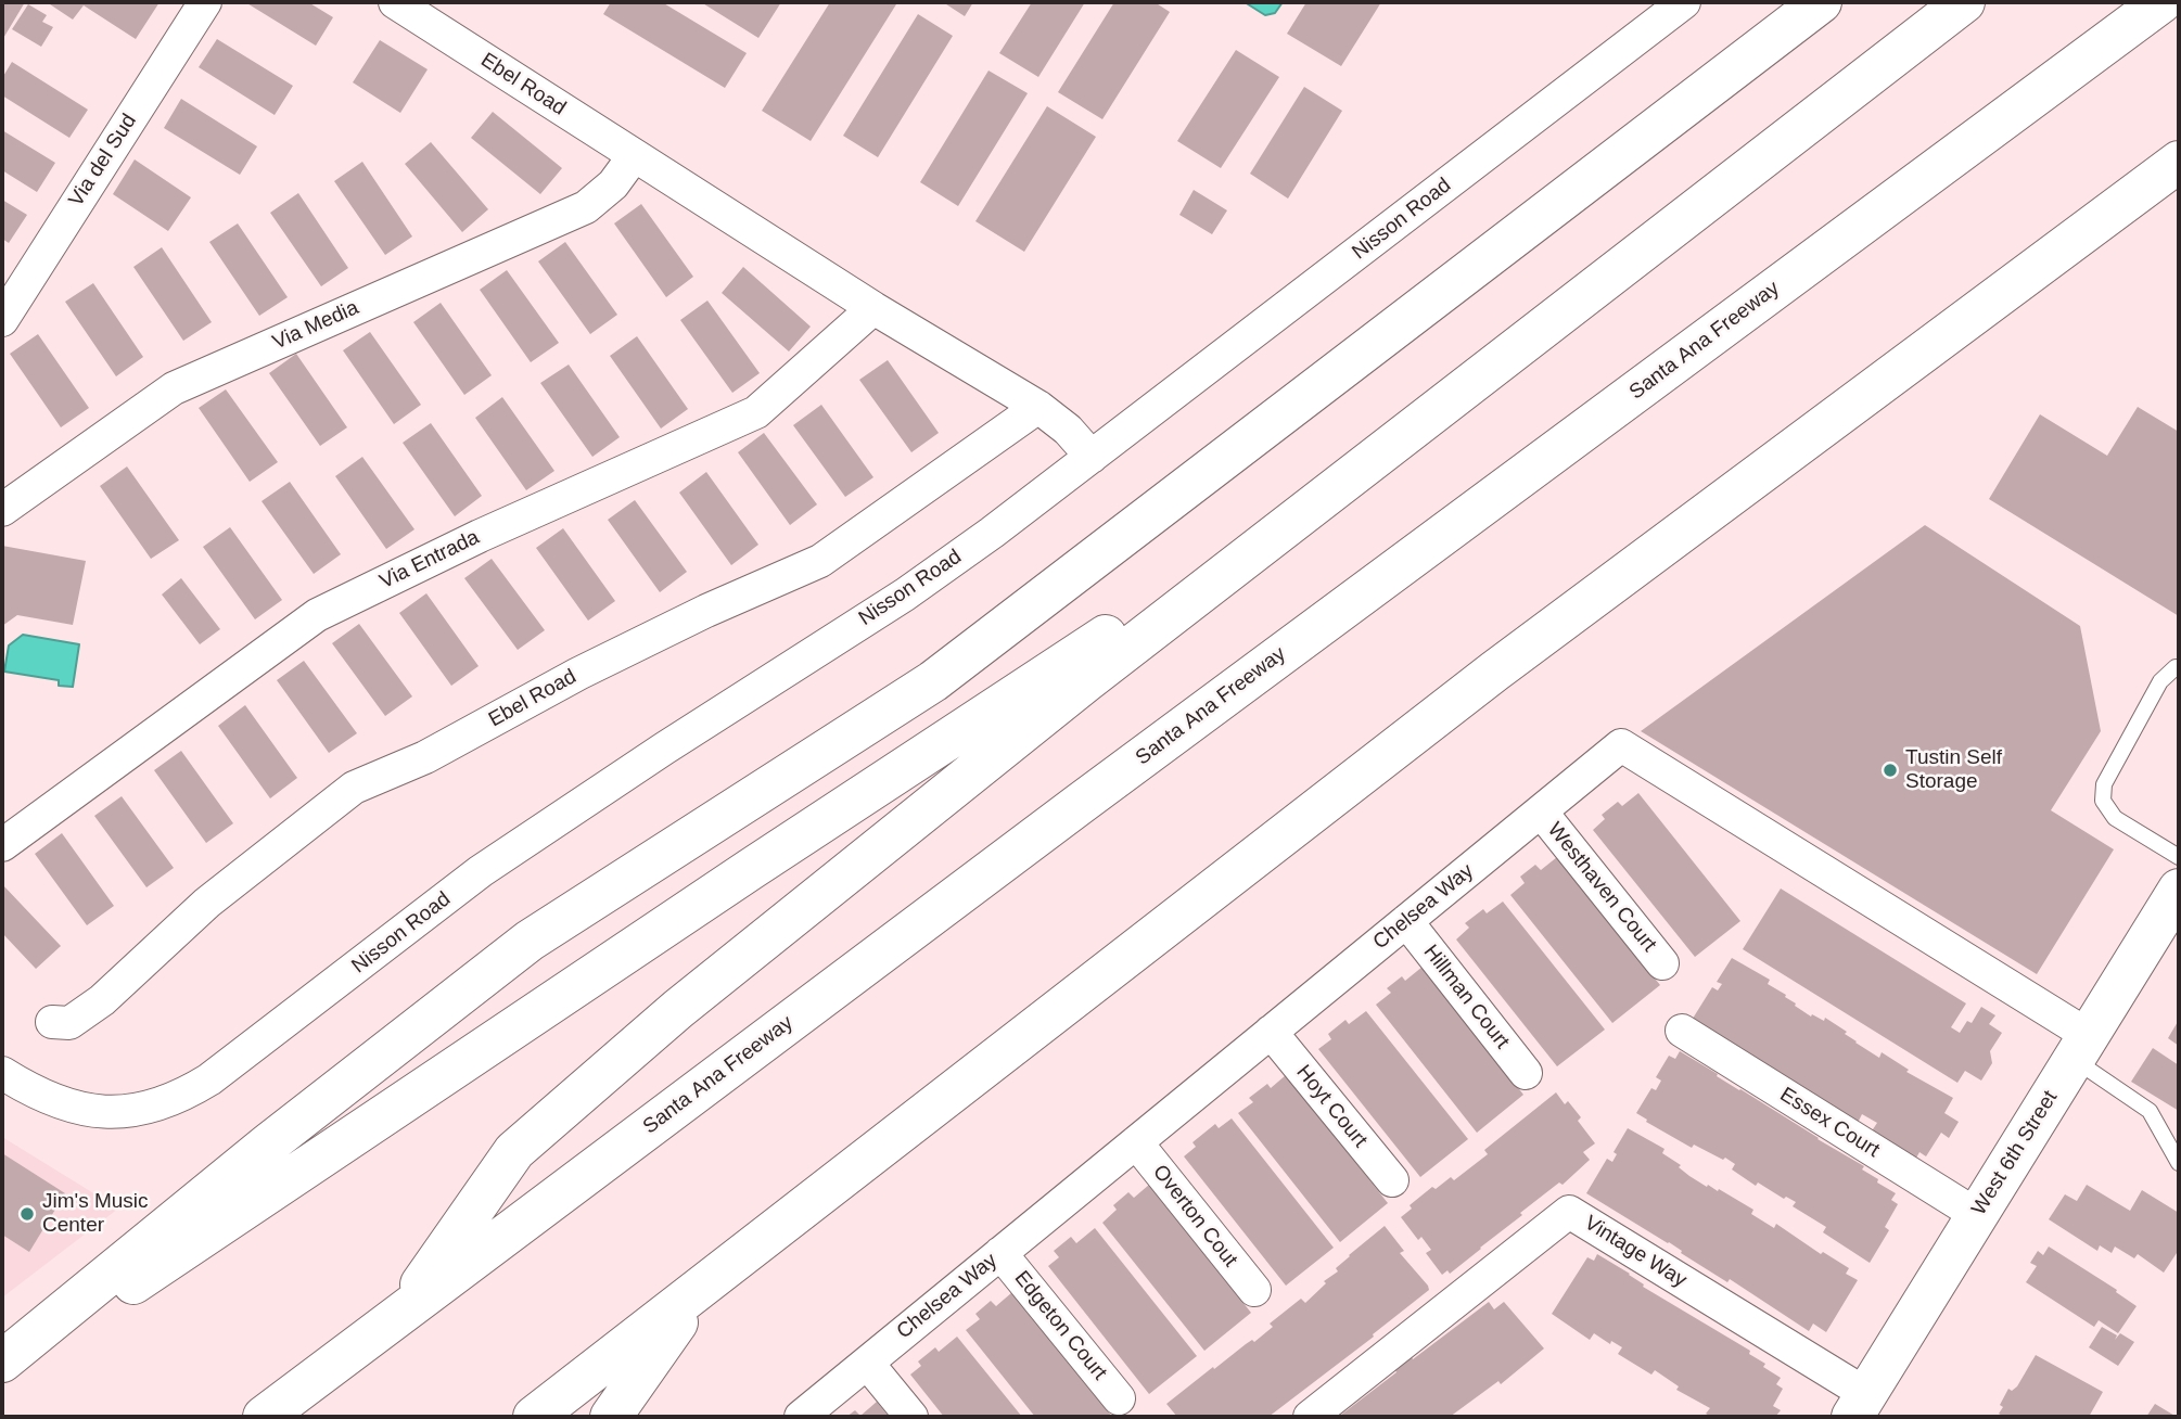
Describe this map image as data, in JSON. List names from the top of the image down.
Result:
{
  "streets": {
    "main road": ["Santa Ana Freeway", "West 6th Street"],
    "street": [
      "Ebel Road",
      "Via del Sud",
      "Nisson Road",
      "Via Media",
      "Via Entrada",
      "Westhaven Court",
      "Chelsea Way",
      "Hillman Court",
      "Hoyt Court",
      "Essex Court",
      "Overton Cout",
      "Vintage Way",
      "Edgeton Court"
    ]
  },
  "crossings": [
    ["Ebel Road", "Nisson Road"],
    ["Ebel Road", "Via Media"],
    ["Ebel Road", "Via Entrada"],
    ["Westhaven Court", "Chelsea Way"],
    ["Chelsea Way", "Hillman Court"],
    ["Chelsea Way", "Hoyt Court"],
    ["Chelsea Way", "West 6th Street"],
    ["Chelsea Way", "Overton Cout"],
    ["Chelsea Way", "Edgeton Court"],
    ["Essex Court", "West 6th Street"],
    ["West 6th Street", "Vintage Way"]
  ],
  "places": ["Tustin Self Storage", "Jim's Music Center"]
}
